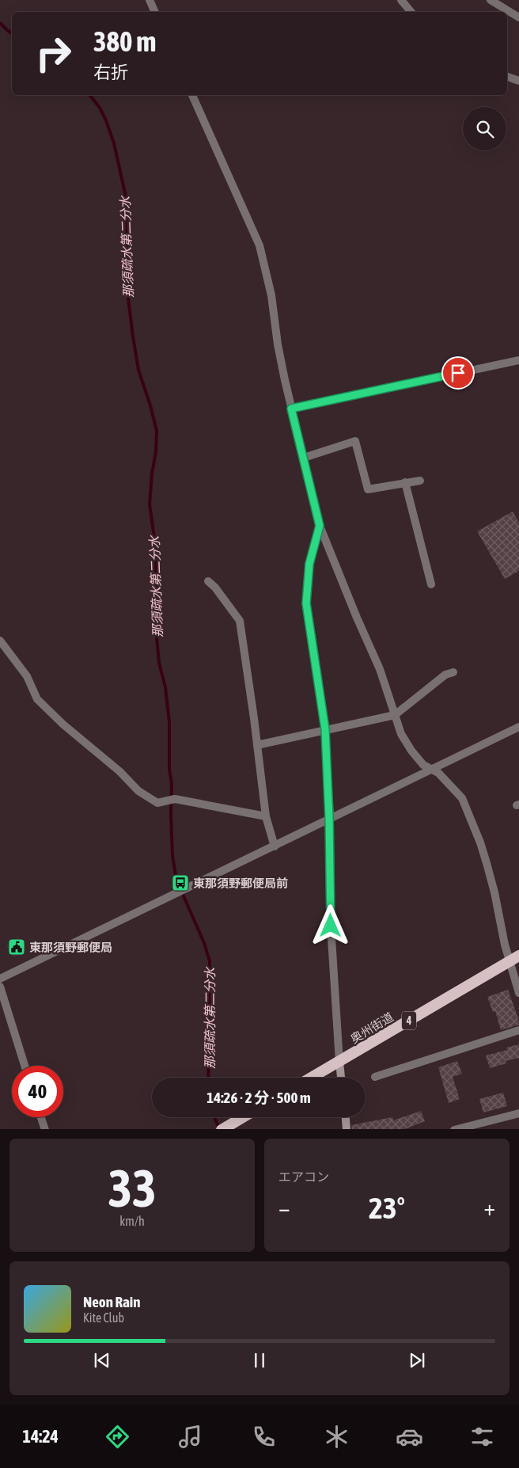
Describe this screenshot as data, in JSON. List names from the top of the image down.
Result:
{
  "streets": {
    "highway": ["4", "奥州街道"]
  },
  "water": ["那須疏水第二分水"],
  "places": {
    "bus stop": ["東那須野郵便局前"],
    "public building": ["東那須野郵便局"]
  },
  "page": {
    "turn": ["380 m", "右折"],
    "limit": "40",
    "trip": "14:26 · 2 分 · 500 m",
    "tile": [
      ["33", "km/h"],
      "エアコン"
    ],
    "heat": ["−", "23°", "+"],
    "song": ["Neon Rain", "Kite Club"],
    "tabs": "14:24"
  }
}
